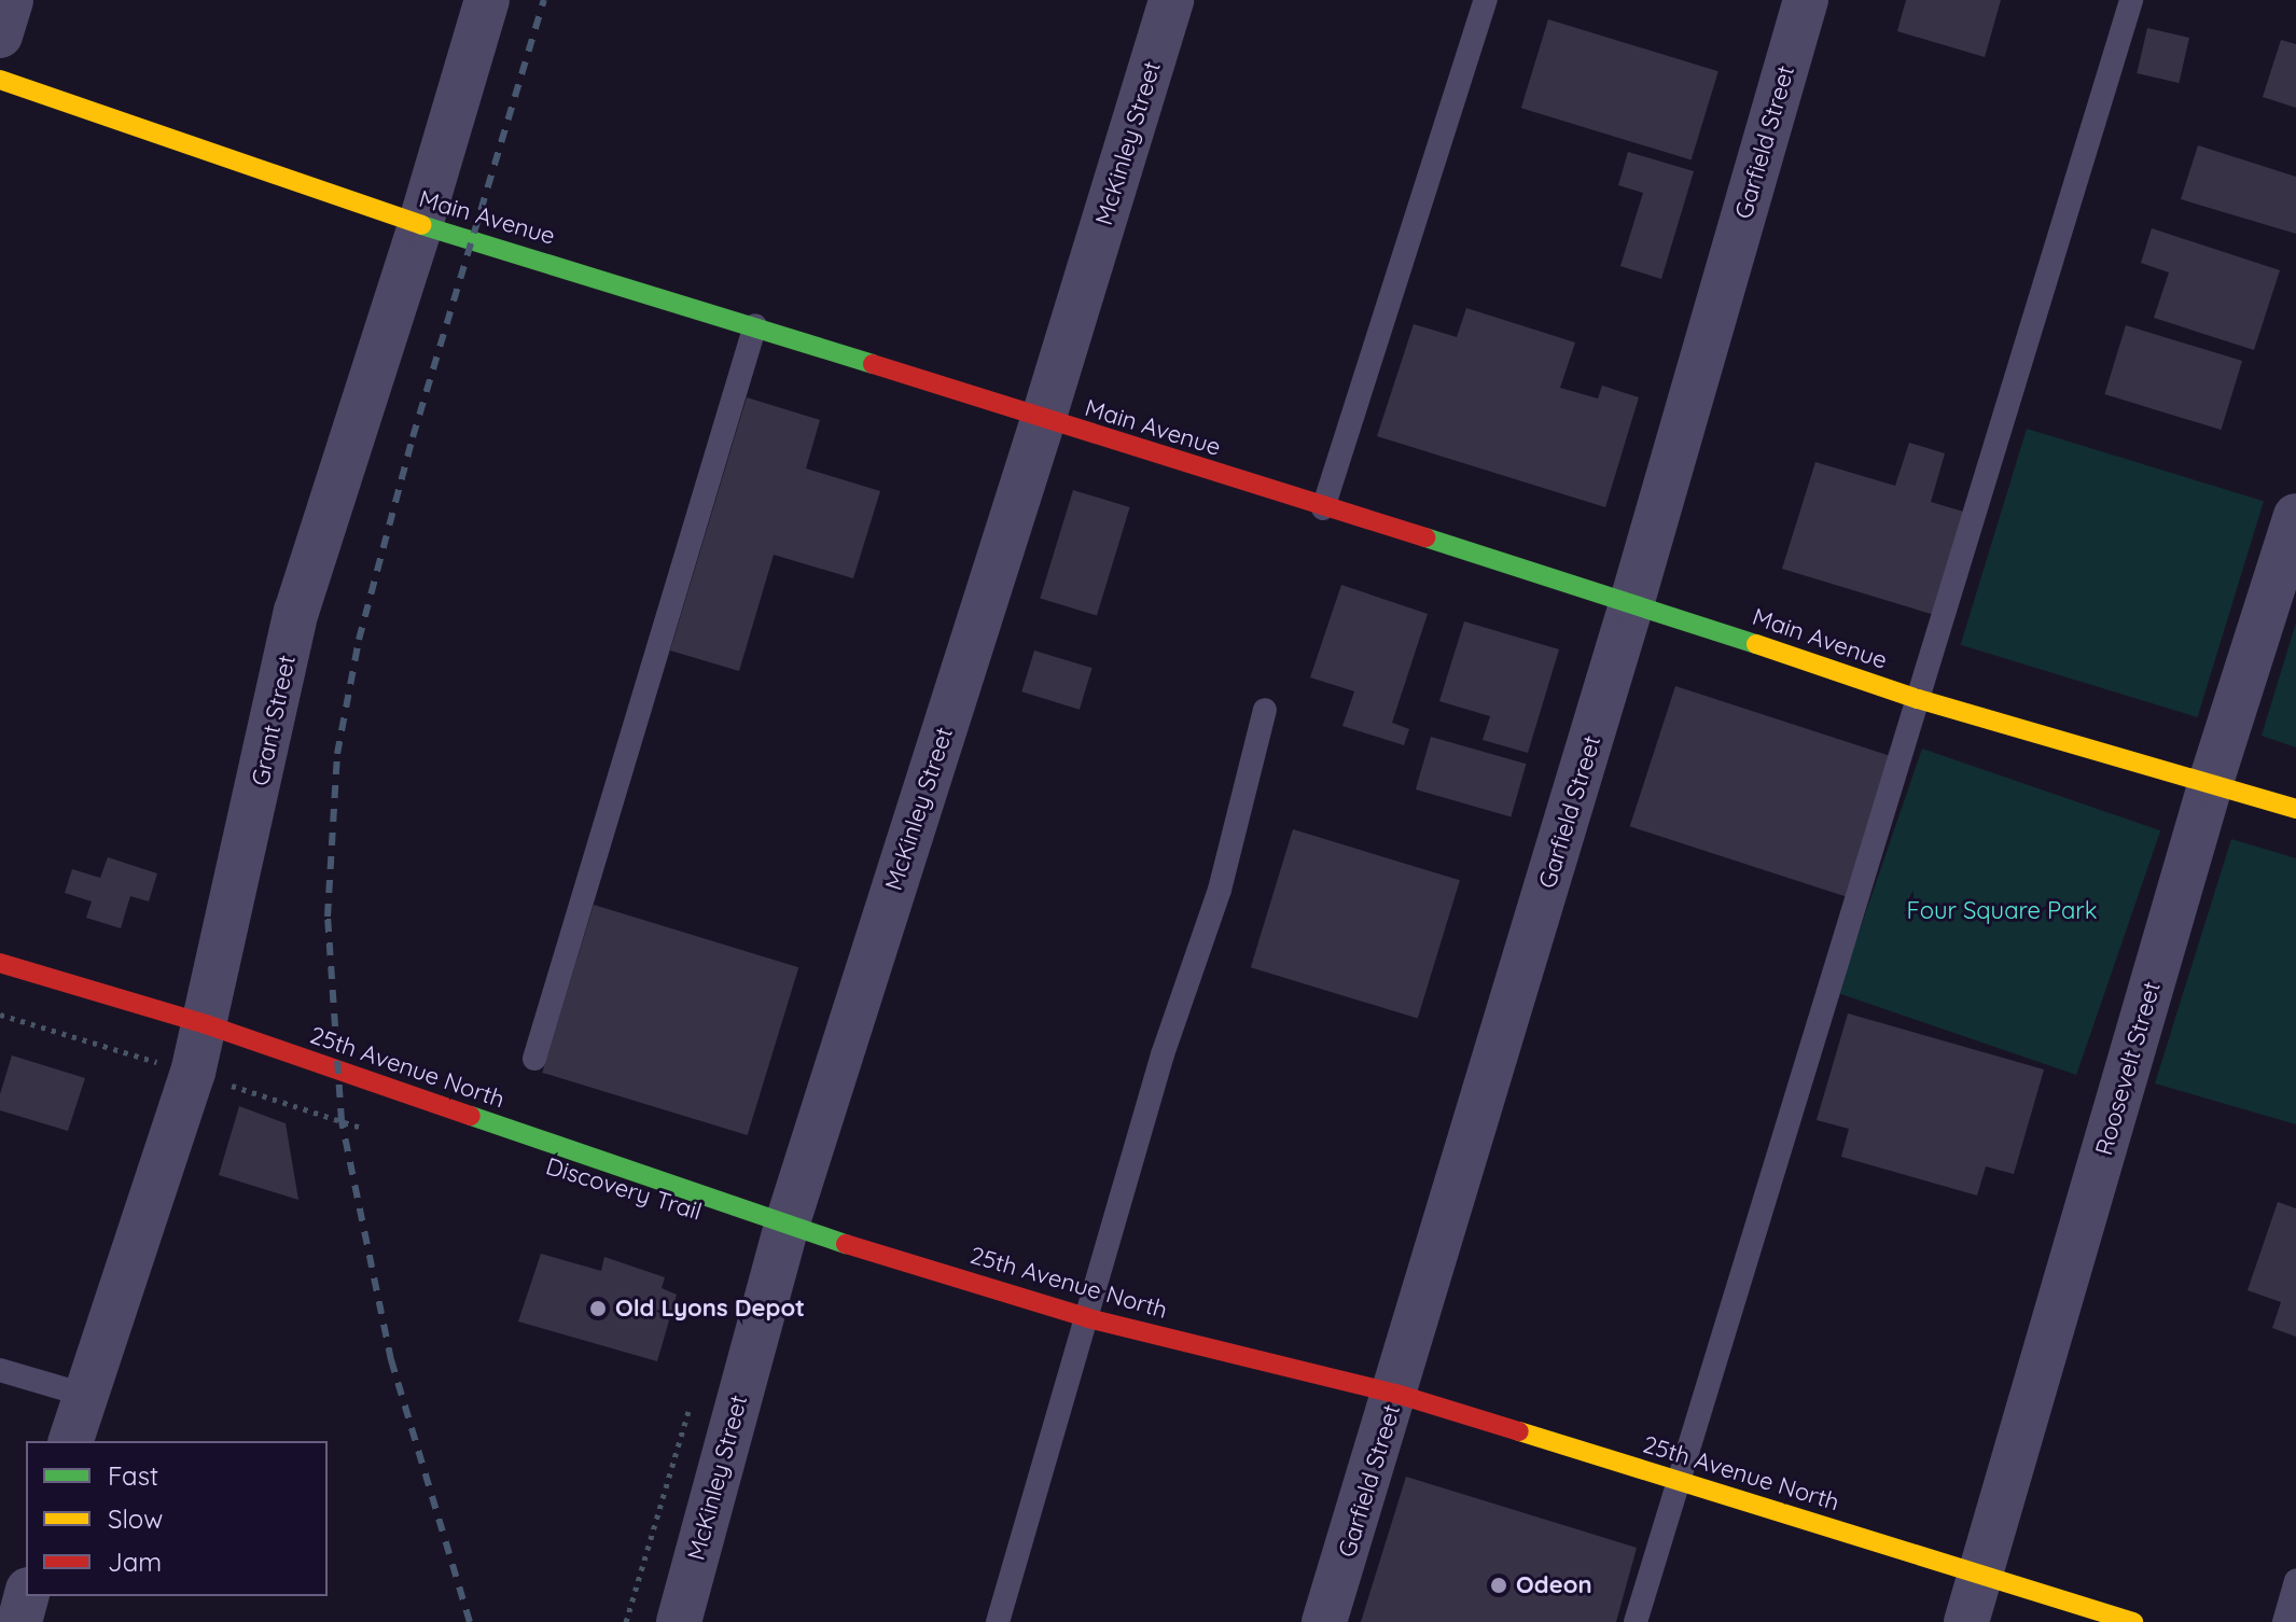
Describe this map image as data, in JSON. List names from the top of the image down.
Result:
{
  "streets": {
    "street": [
      "Garfield Street",
      "McKinley Street",
      "Main Avenue",
      "Grant Street",
      "25th Avenue North",
      "Roosevelt Street"
    ]
  },
  "crossings": [
    ["Garfield Street", "Main Avenue"],
    ["Garfield Street", "25th Avenue North"],
    ["McKinley Street", "Main Avenue"],
    ["McKinley Street", "25th Avenue North"],
    ["Main Avenue", "Grant Street"],
    ["Main Avenue", "Roosevelt Street"],
    ["Grant Street", "25th Avenue North"],
    ["25th Avenue North", "Roosevelt Street"]
  ],
  "parks": ["Four Square Park"],
  "places": ["Old Lyons Depot", "Odeon"],
  "legend": ["Fast", "Slow", "Jam"]
}
